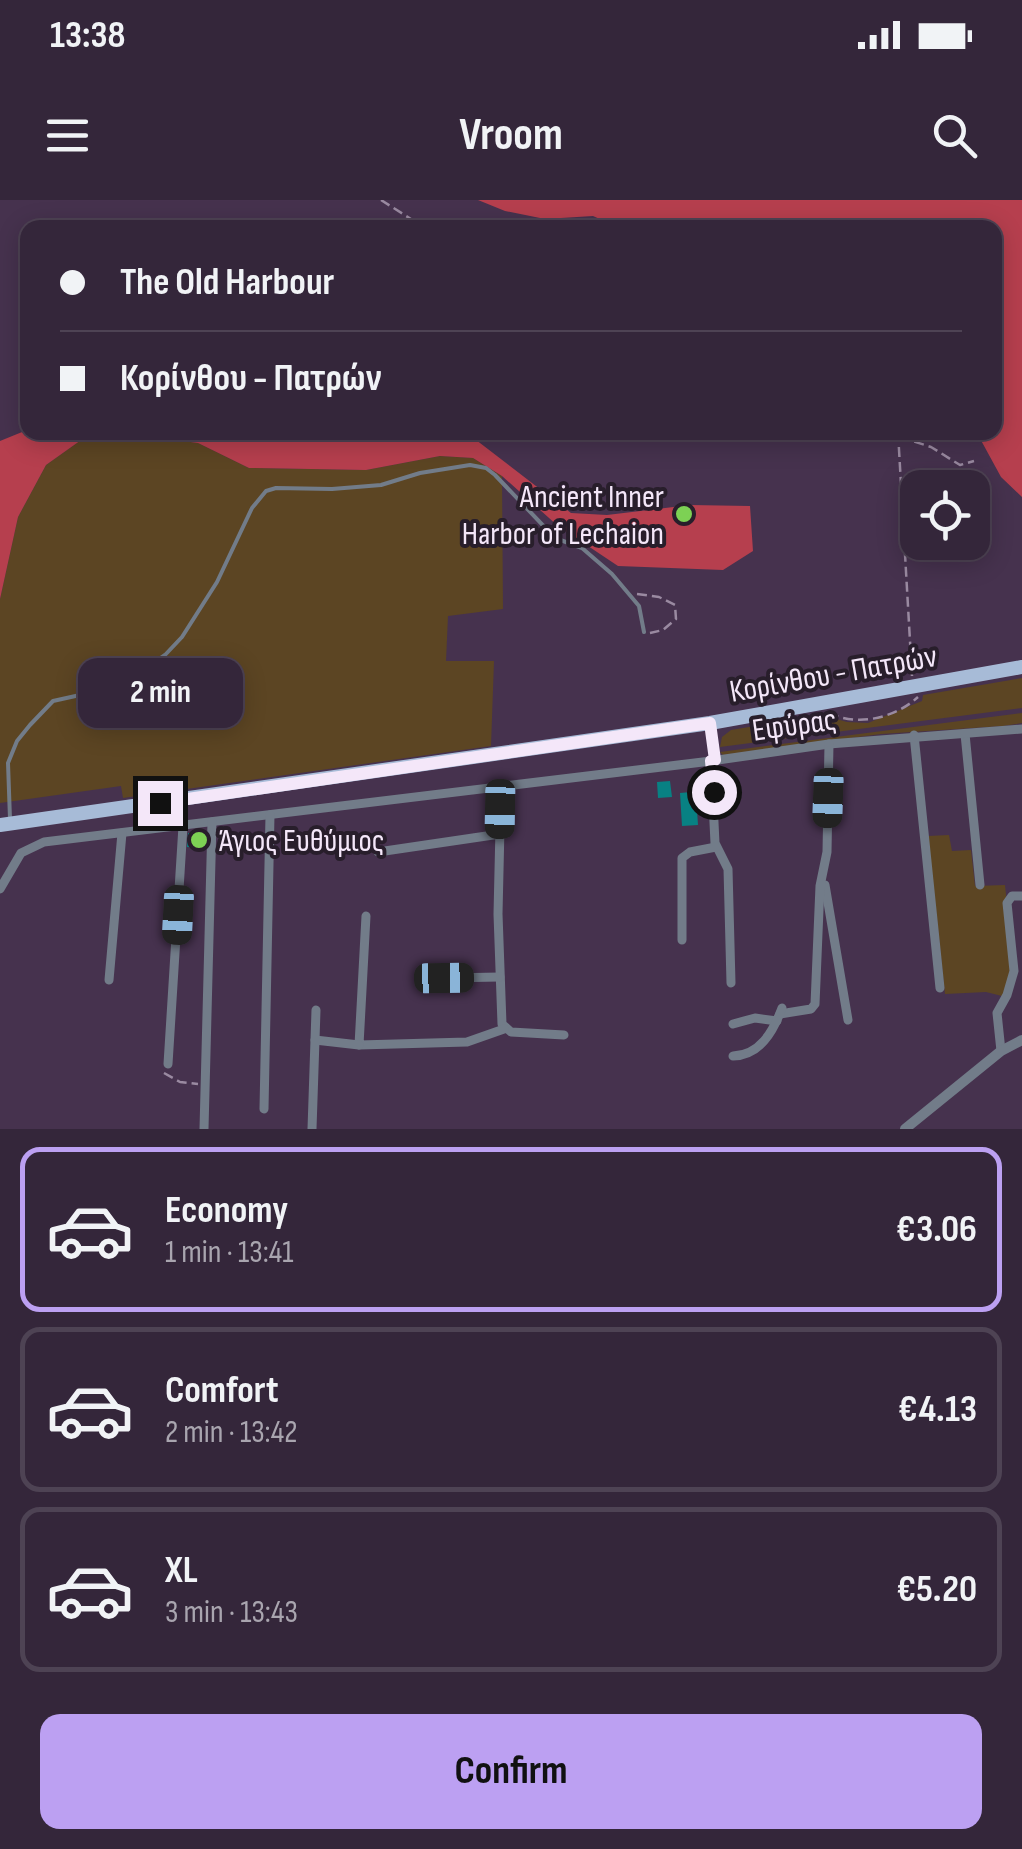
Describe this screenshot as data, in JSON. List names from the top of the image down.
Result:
{
  "streets": {
    "main road": ["Κορίνθου - Πατρών"],
    "street": ["Εφύρας"]
  },
  "places": ["Ancient Inner Harbor of Lechaion", "Άγιος Ευθύμιος"],
  "page": {
    "status": "13:38",
    "header": "Vroom",
    "banner": ["The Old Harbour", "Κορίνθου - Πατρών"],
    "bubble": "2 min",
    "list": [
      {
        "name": "Economy",
        "note": "1 min · 13:41",
        "value": "€3.06"
      },
      {
        "name": "Comfort",
        "note": "2 min · 13:42",
        "value": "€4.13"
      },
      {
        "name": "XL",
        "note": "3 min · 13:43",
        "value": "€5.20"
      }
    ],
    "buttons": "Confirm"
  }
}
